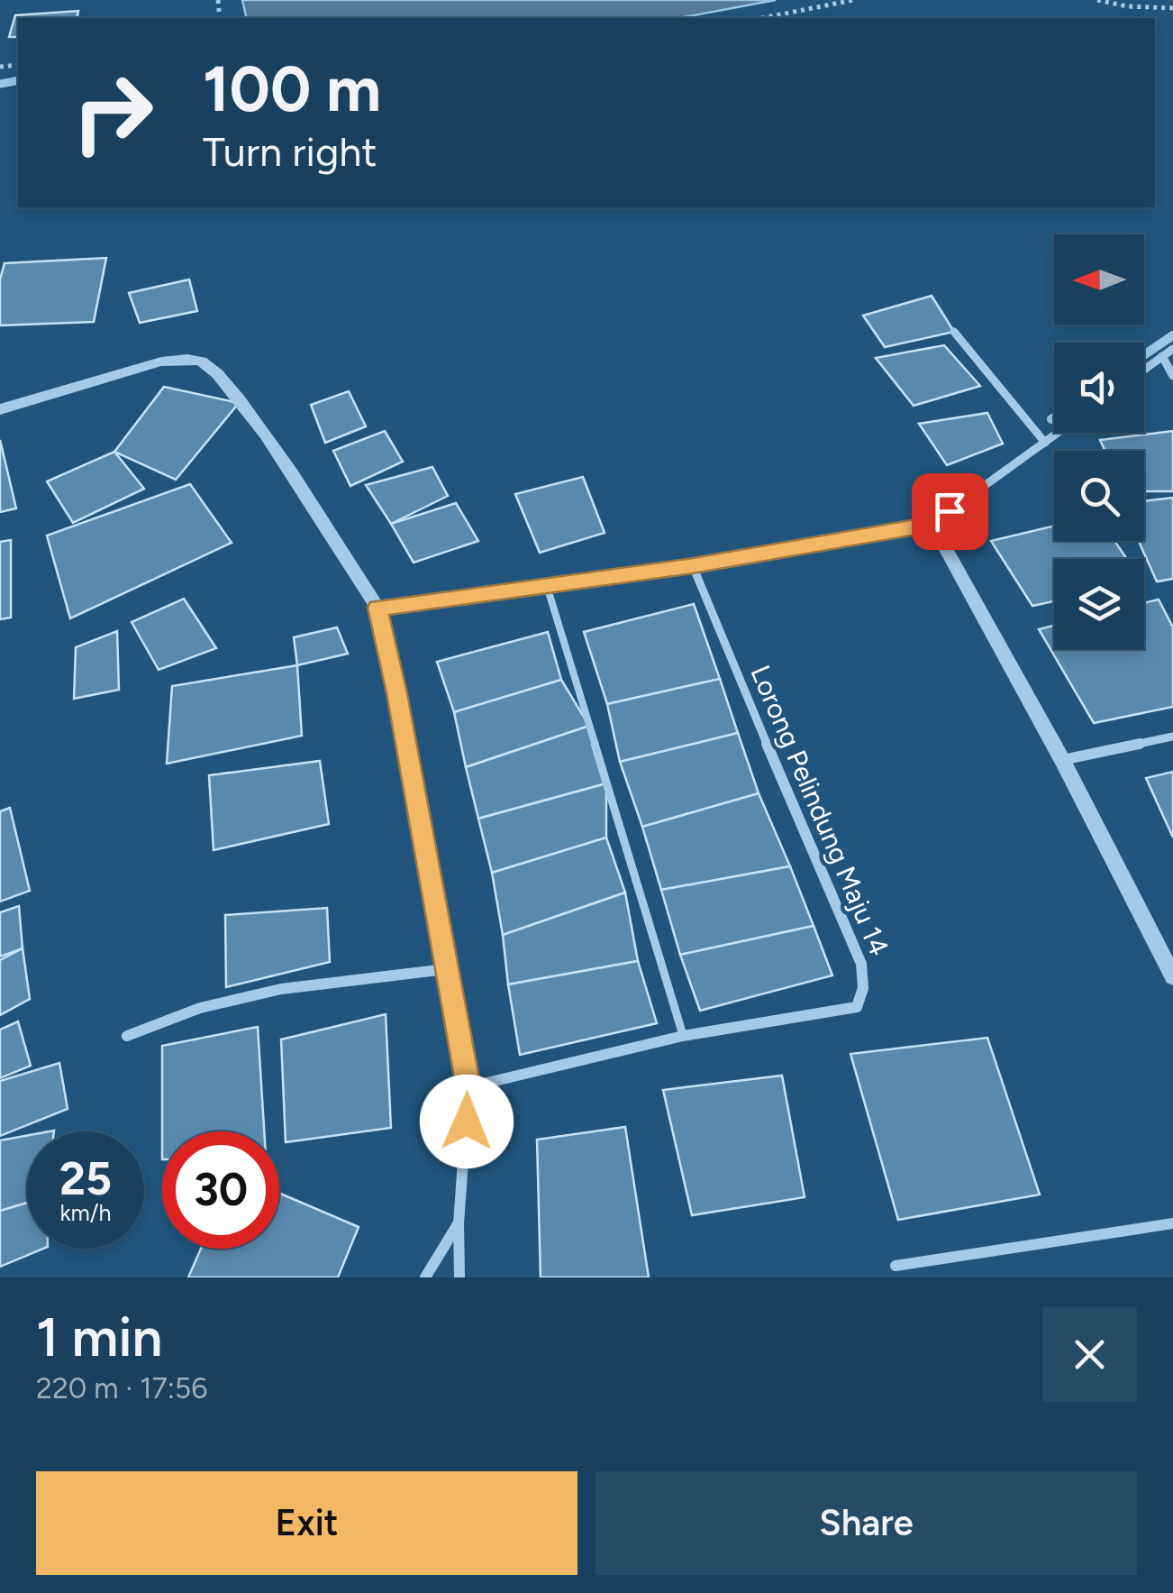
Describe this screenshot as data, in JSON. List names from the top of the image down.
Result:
{
  "streets": {
    "street": ["Lorong Pelindung Maju 14"]
  },
  "north": "left",
  "page": {
    "turn": ["100 m", "Turn right"],
    "speed": "25 km/h",
    "limit": "30",
    "heading": ["1 min", "220 m · 17:56"],
    "buttons": ["Exit", "Share"]
  }
}
